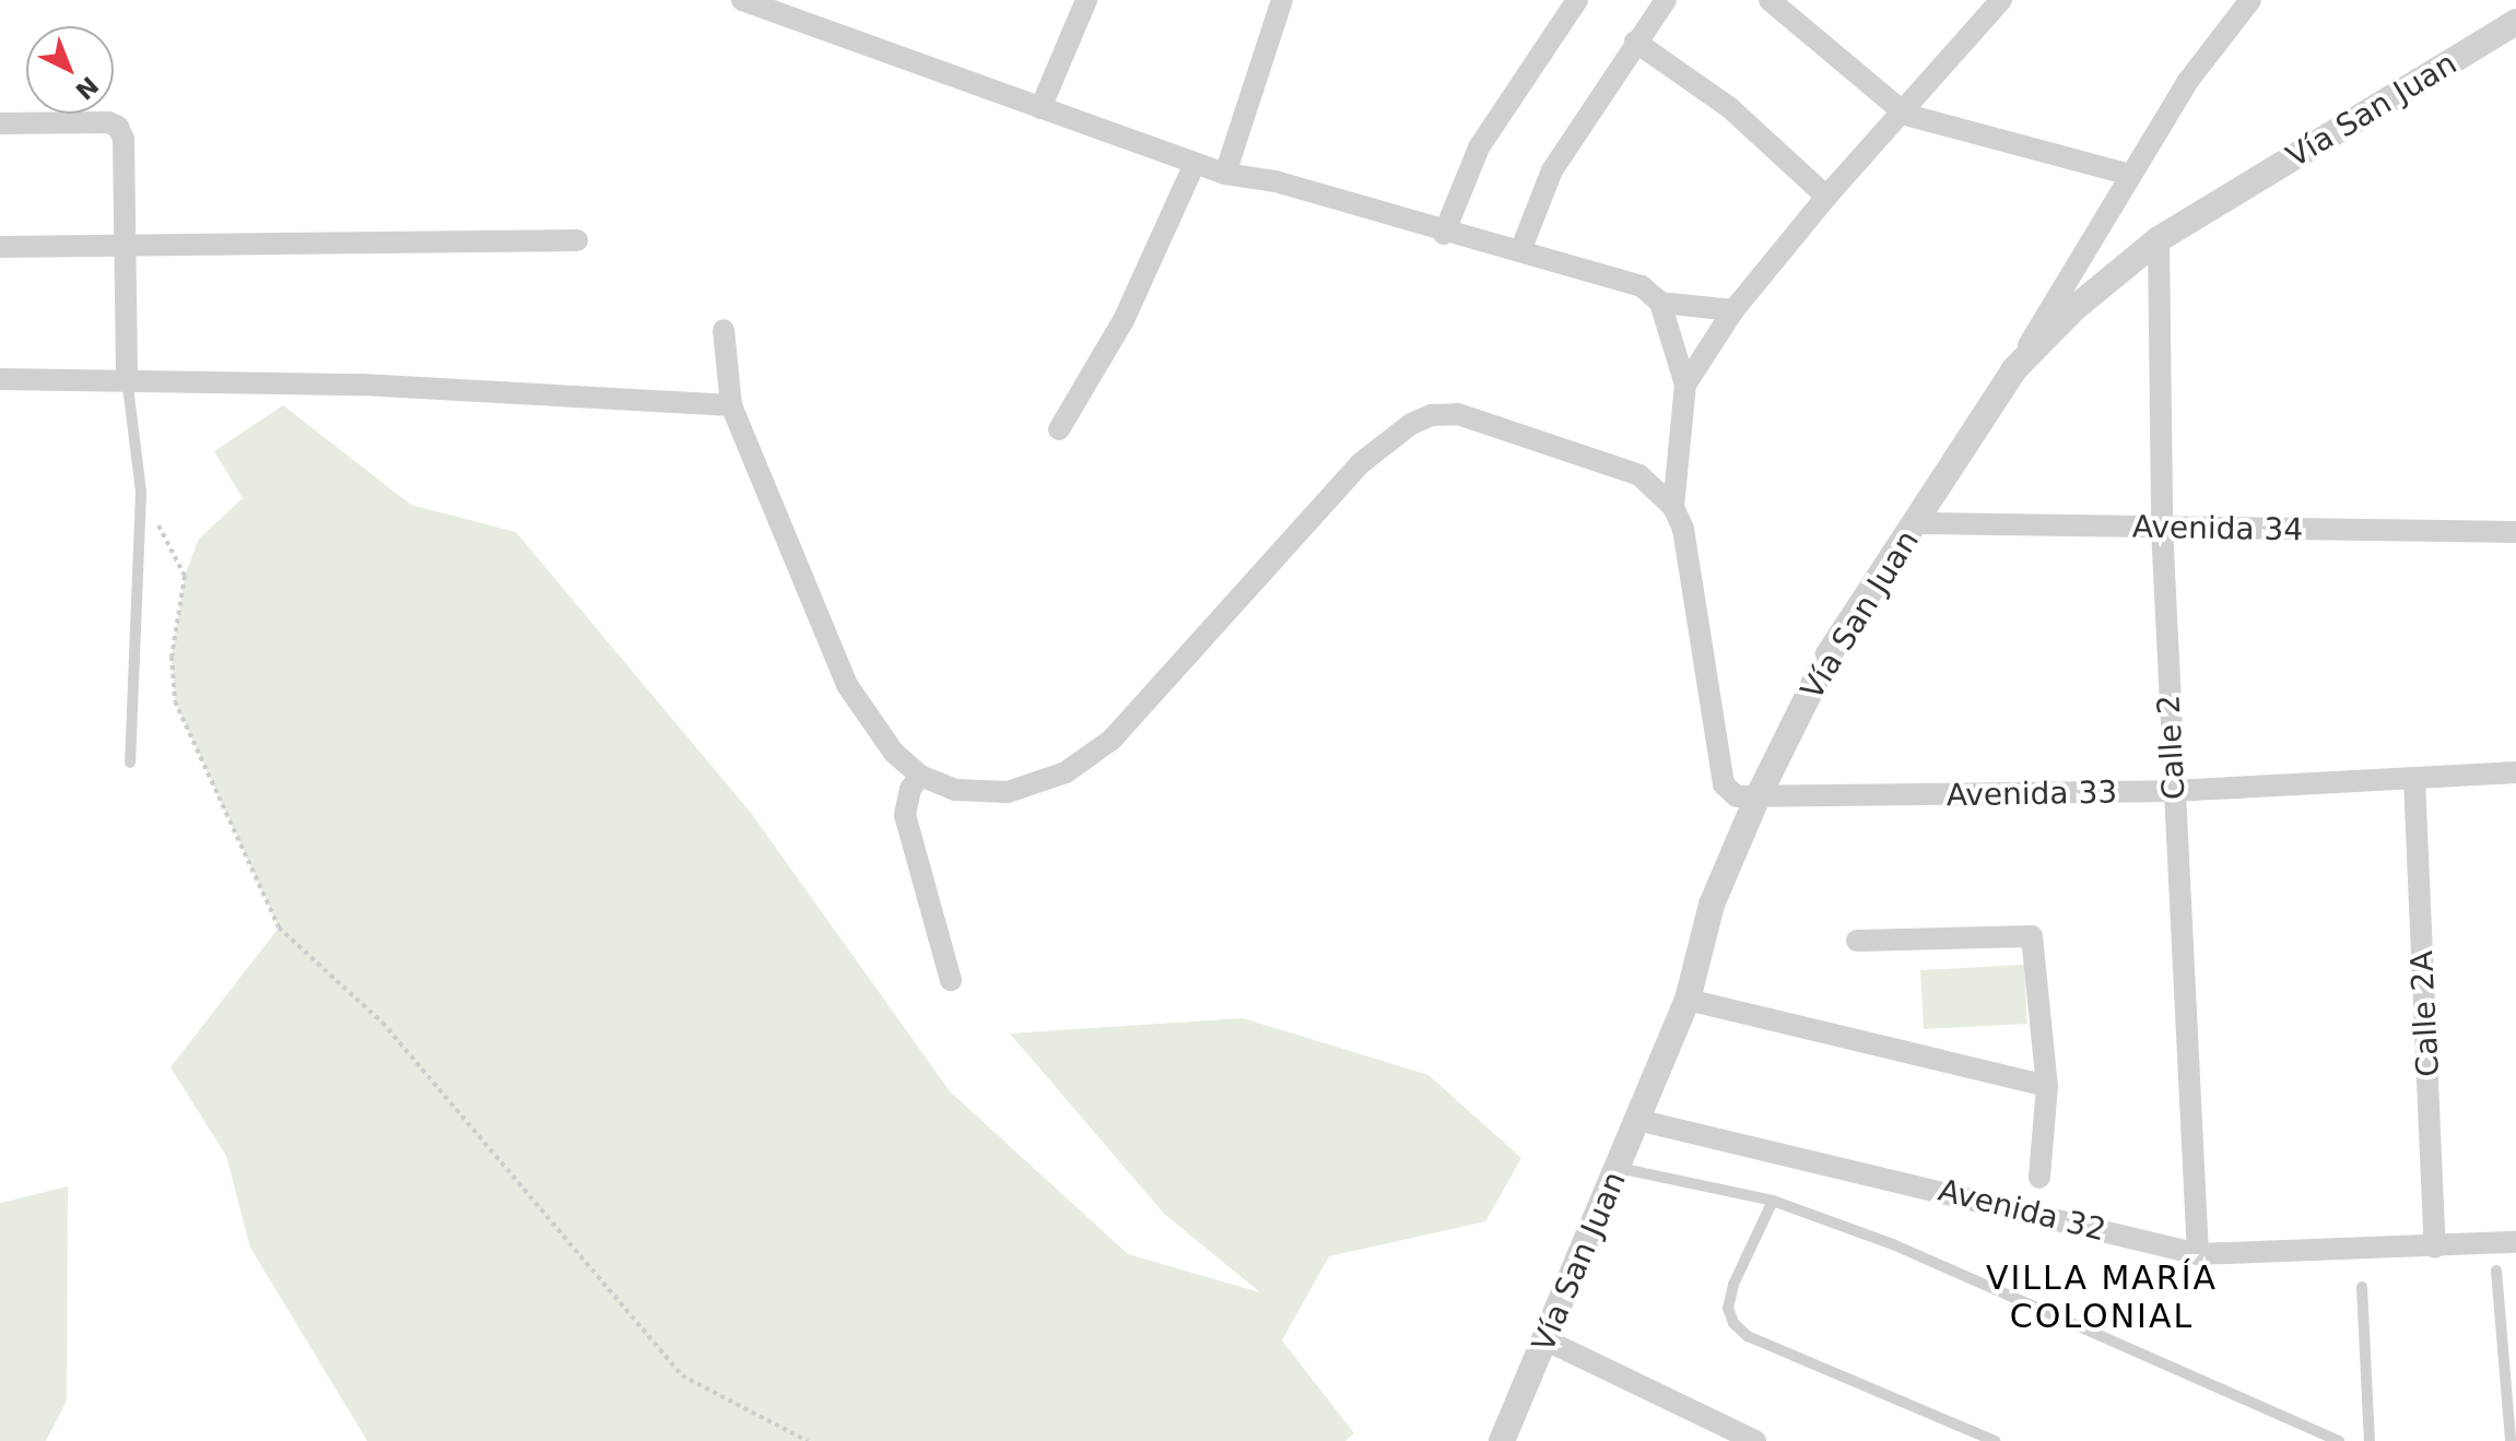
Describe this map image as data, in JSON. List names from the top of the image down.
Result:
{
  "streets": {
    "street": [
      "Vía San Juan",
      "Avenida 34",
      "Calle 2",
      "Avenida 33",
      "Calle 2A",
      "Avenida 32"
    ]
  },
  "crossings": [
    ["Vía San Juan", "Avenida 34"],
    ["Vía San Juan", "Calle 2"],
    ["Vía San Juan", "Avenida 33"],
    ["Vía San Juan", "Avenida 32"],
    ["Avenida 34", "Calle 2"],
    ["Calle 2", "Avenida 33"],
    ["Calle 2", "Avenida 32"],
    ["Avenida 33", "Calle 2A"],
    ["Calle 2A", "Avenida 32"]
  ],
  "districts": ["VILLA MARÍA COLONIAL"],
  "north": "bottom right"
}
